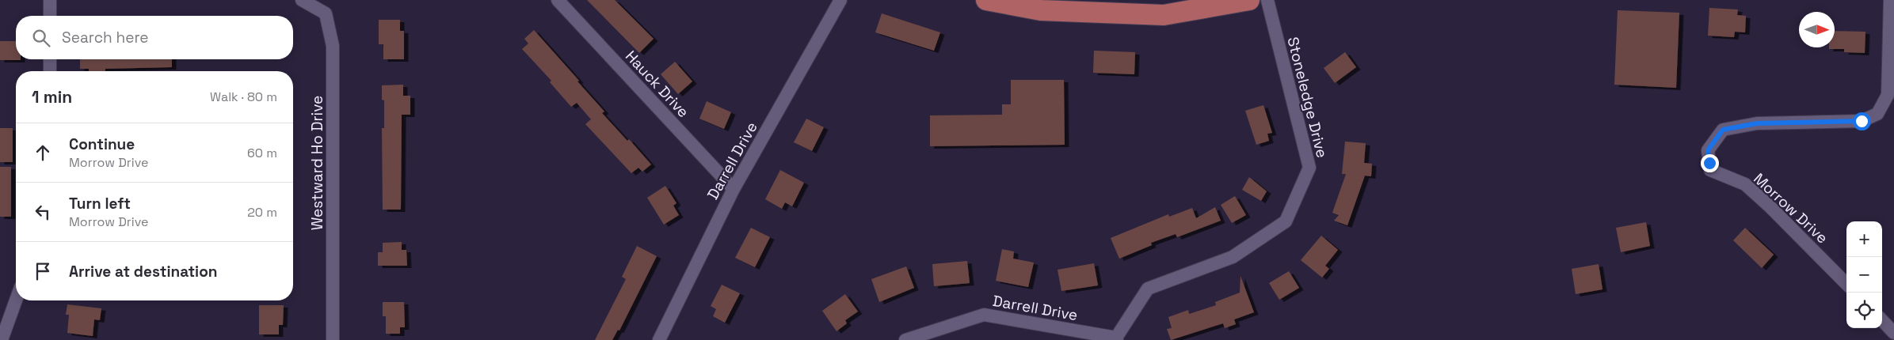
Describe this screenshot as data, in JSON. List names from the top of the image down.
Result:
{
  "streets": {
    "street": [
      "Hauck Drive",
      "Stoneledge Drive",
      "Darrell Drive",
      "Westward Ho Drive",
      "Morrow Drive"
    ]
  },
  "crossings": [
    ["Hauck Drive", "Darrell Drive"],
    ["Stoneledge Drive", "Darrell Drive"]
  ],
  "north": "right",
  "page": {
    "search": "Search here",
    "heading": ["1 min", "Walk · 80 m"],
    "list": [
      ["Continue", "Morrow Drive", "60 m"],
      ["Turn left", "Morrow Drive", "20 m"],
      "Arrive at destination"
    ],
    "map_buttons": ["+", "−"]
  }
}
